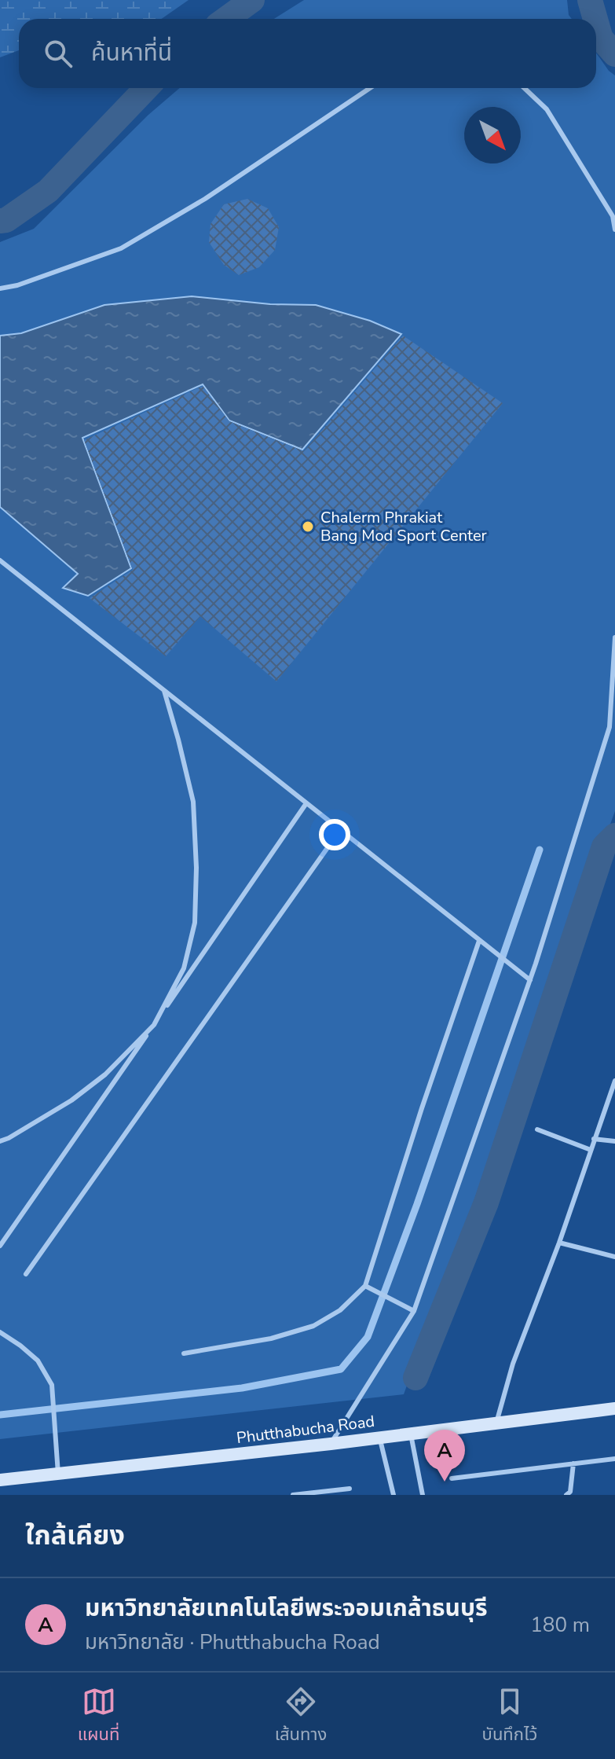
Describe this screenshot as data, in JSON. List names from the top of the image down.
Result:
{
  "streets": {
    "main road": ["Phutthabucha Road"]
  },
  "places": ["Chalerm Phrakiat Bang Mod Sport Center"],
  "north": "bottom right",
  "page": {
    "search": "ค้นหาที่นี่",
    "pins": "A",
    "heading": "ใกล้เคียง",
    "list": [
      {
        "mark": "A",
        "name": "มหาวิทยาลัยเทคโนโลยีพระจอมเกล้าธนบุรี",
        "note": "มหาวิทยาลัย · Phutthabucha Road",
        "value": "180 m"
      }
    ],
    "nav": ["แผนที่", "เส้นทาง", "บันทึกไว้"]
  }
}
